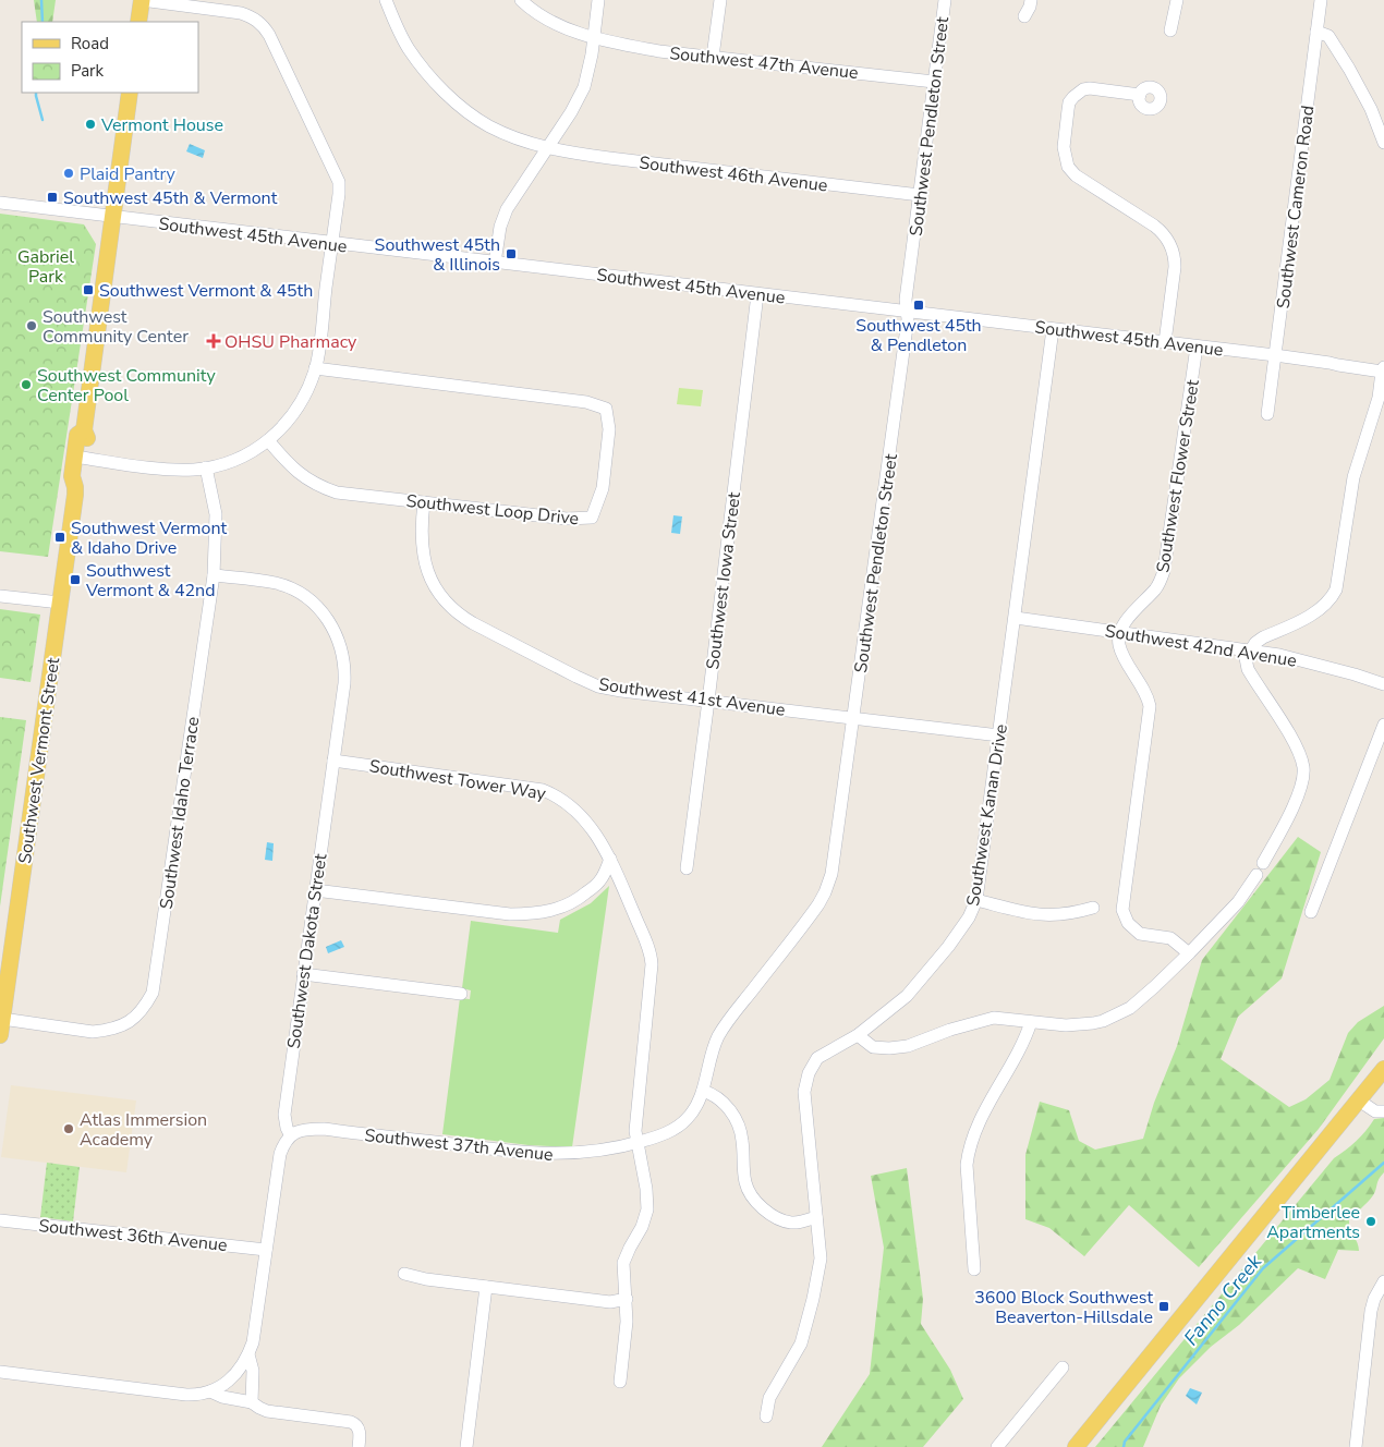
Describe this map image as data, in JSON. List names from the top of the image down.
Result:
{
  "streets": {
    "main road": ["Southwest Vermont Street"],
    "street": [
      "Southwest 47th Avenue",
      "Southwest Pendleton Street",
      "Southwest 46th Avenue",
      "Southwest Cameron Road",
      "Southwest 45th Avenue",
      "Southwest Flower Street",
      "Southwest Loop Drive",
      "Southwest Iowa Street",
      "Southwest 42nd Avenue",
      "Southwest 41st Avenue",
      "Southwest Tower Way",
      "Southwest Idaho Terrace",
      "Southwest Kanan Drive",
      "Southwest Dakota Street",
      "Southwest 37th Avenue",
      "Southwest 36th Avenue"
    ]
  },
  "crossings": [
    ["Southwest 47th Avenue", "Southwest Pendleton Street"],
    ["Southwest Pendleton Street", "Southwest 46th Avenue"],
    ["Southwest Pendleton Street", "Southwest 45th Avenue"],
    ["Southwest Pendleton Street", "Southwest 41st Avenue"],
    ["Southwest Pendleton Street", "Southwest 37th Avenue"],
    ["Southwest Cameron Road", "Southwest 45th Avenue"],
    ["Southwest 45th Avenue", "Southwest Flower Street"],
    ["Southwest 45th Avenue", "Southwest Iowa Street"],
    ["Southwest 45th Avenue", "Southwest Vermont Street"],
    ["Southwest 45th Avenue", "Southwest Kanan Drive"],
    ["Southwest Flower Street", "Southwest 42nd Avenue"],
    ["Southwest Loop Drive", "Southwest 41st Avenue"],
    ["Southwest Iowa Street", "Southwest 41st Avenue"],
    ["Southwest 42nd Avenue", "Southwest Kanan Drive"],
    ["Southwest 41st Avenue", "Southwest Kanan Drive"],
    ["Southwest Vermont Street", "Southwest Idaho Terrace"],
    ["Southwest Tower Way", "Southwest Dakota Street"],
    ["Southwest Tower Way", "Southwest 37th Avenue"],
    ["Southwest Idaho Terrace", "Southwest Dakota Street"],
    ["Southwest Dakota Street", "Southwest 37th Avenue"]
  ],
  "water": ["Fanno Creek"],
  "parks": ["Gabriel Park"],
  "places": {
    "other": [
      "Vermont House",
      "Plaid Pantry",
      "Southwest Community Center",
      "Southwest Community Center Pool",
      "Atlas Immersion Academy",
      "Timberlee Apartments"
    ],
    "transit": [
      "Southwest 45th & Vermont",
      "Southwest 45th & Illinois",
      "Southwest Vermont & 45th",
      "Southwest 45th & Pendleton",
      "Southwest Vermont & Idaho Drive",
      "Southwest Vermont & 42nd",
      "3600 Block Southwest Beaverton-Hillsdale"
    ],
    "health": ["OHSU Pharmacy"]
  },
  "legend": ["Road", "Park"]
}
